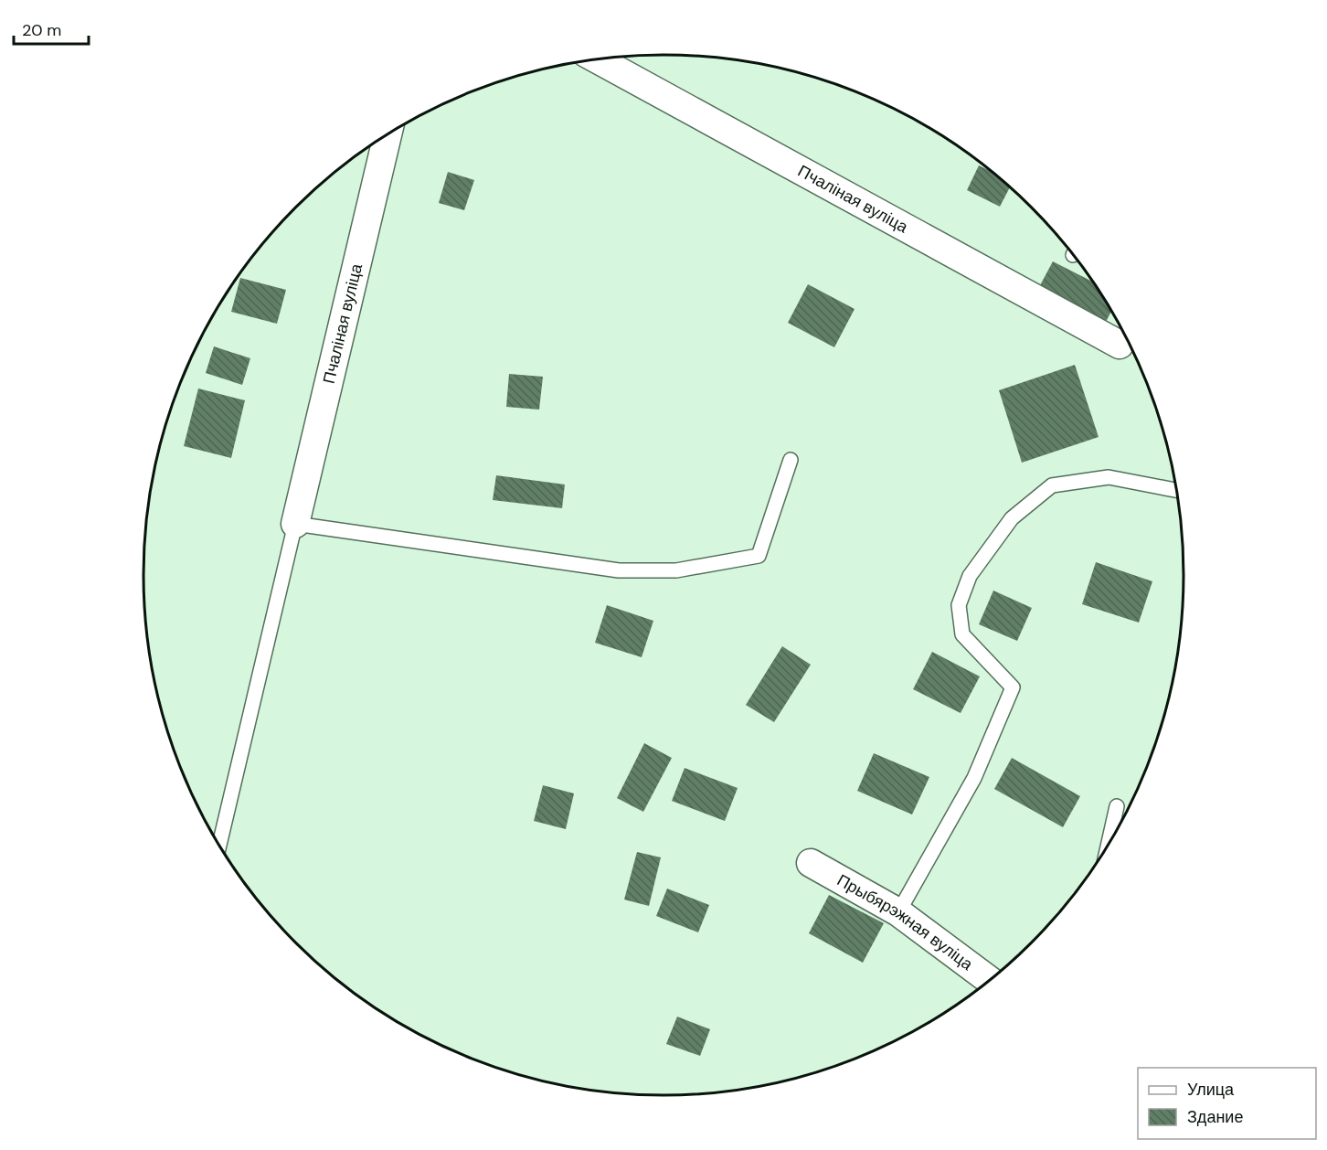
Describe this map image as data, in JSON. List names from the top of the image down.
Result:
{
  "streets": {
    "street": ["Пчаліная вуліца", "Прыбярэжная вуліца"]
  },
  "legend": ["Улица", "Здание"],
  "scale_bar": "20 m"
}
